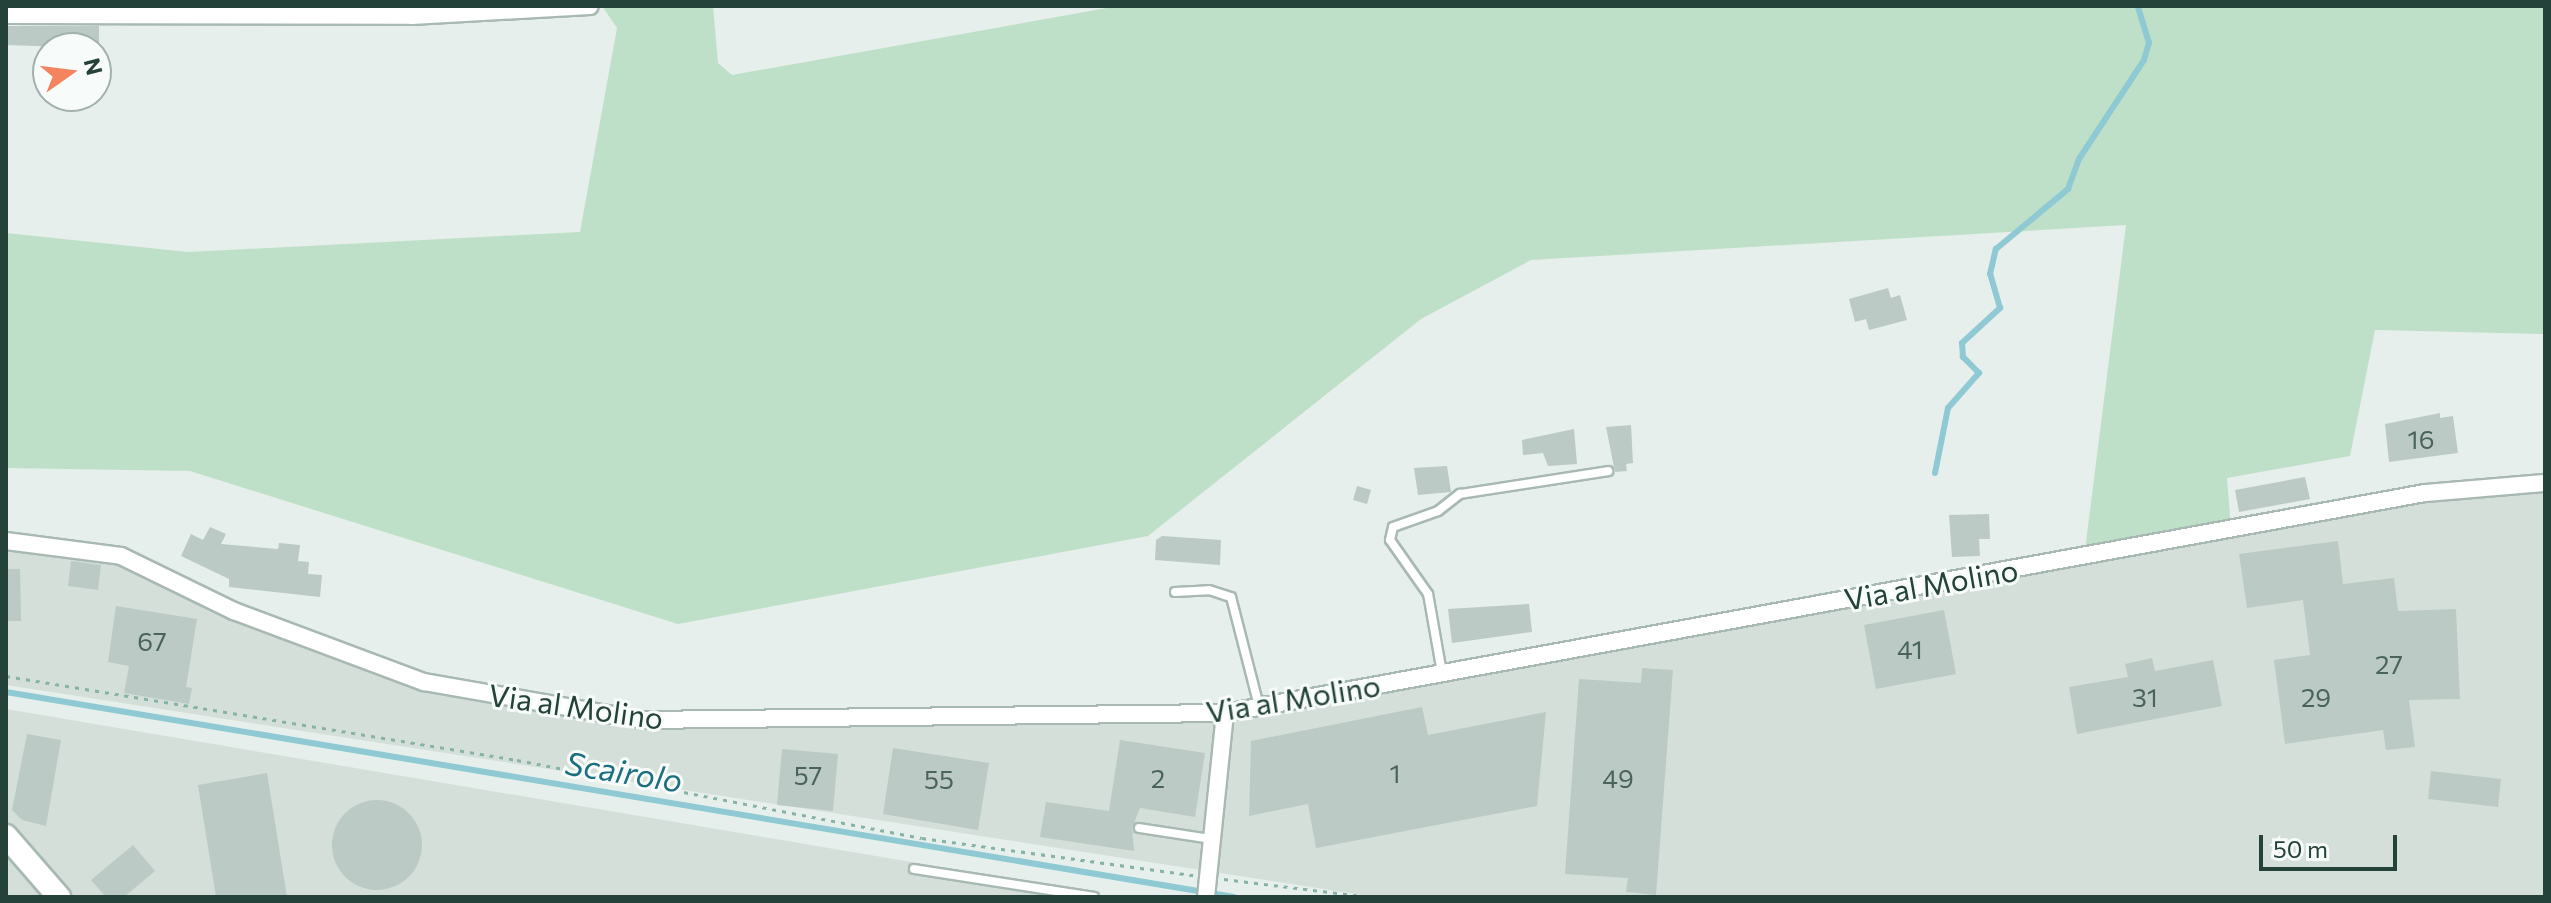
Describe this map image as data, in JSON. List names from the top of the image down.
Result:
{
  "streets": {
    "street": ["Via al Molino"]
  },
  "water": ["Scairolo"],
  "house_numbers": [
    "16",
    "67",
    "41",
    "27",
    "31",
    "29",
    "1",
    "57",
    "2",
    "49",
    "55"
  ],
  "scale_bar": "50 m",
  "north": "right"
}
